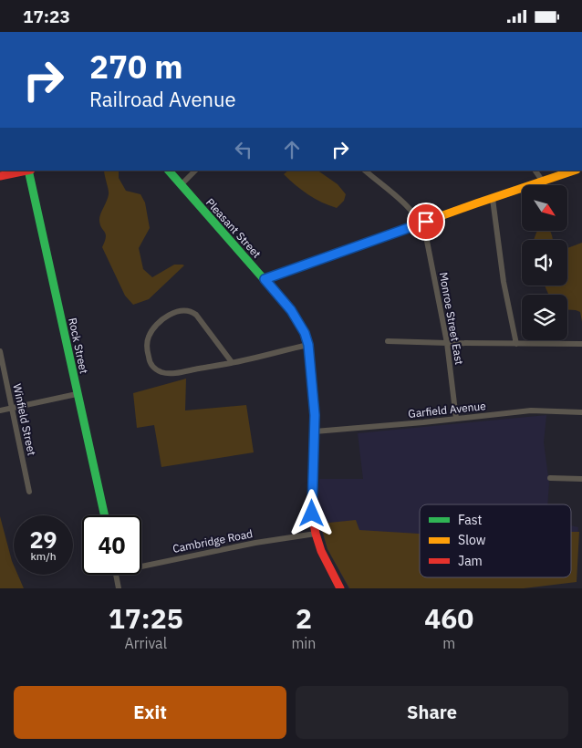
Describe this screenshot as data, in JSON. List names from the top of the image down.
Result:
{
  "streets": {
    "street": [
      "Pleasant Street",
      "Monroe Street East",
      "Rock Street",
      "Garfield Avenue",
      "Winfield Street",
      "Cambridge Road"
    ]
  },
  "crossings": [
    ["Pleasant Street", "Garfield Avenue"],
    ["Pleasant Street", "Cambridge Road"],
    ["Monroe Street East", "Garfield Avenue"]
  ],
  "legend": ["Fast", "Slow", "Jam"],
  "north": "bottom right",
  "page": {
    "status": "17:23",
    "turn": ["270 m", "Railroad Avenue"],
    "speed": "29 km/h",
    "limit": "40",
    "eta": [
      "17:25",
      "Arrival",
      "2",
      "min",
      "460",
      "m"
    ],
    "buttons": ["Exit", "Share"]
  }
}
